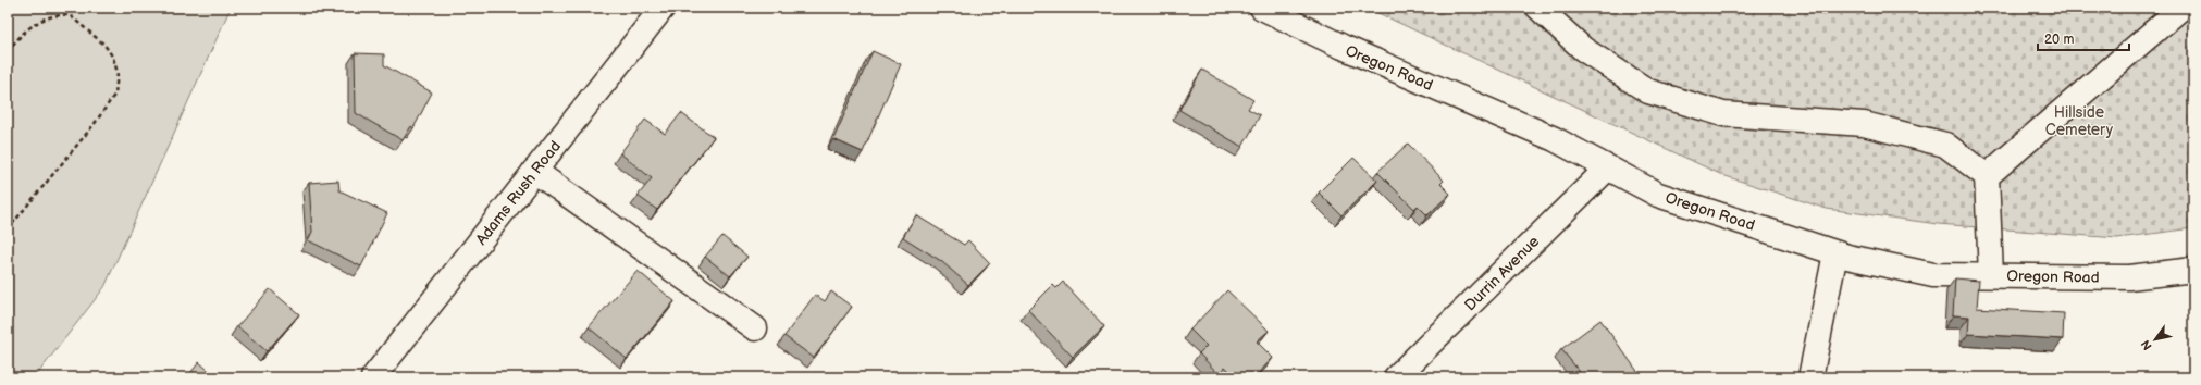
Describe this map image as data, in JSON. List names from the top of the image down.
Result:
{
  "streets": {
    "street": ["Oregon Road", "Adams Rush Road", "Durrin Avenue"]
  },
  "crossings": [
    ["Oregon Road", "Durrin Avenue"]
  ],
  "parks": ["Hillside Cemetery"],
  "scale_bar": "20 m",
  "north": "bottom left"
}
